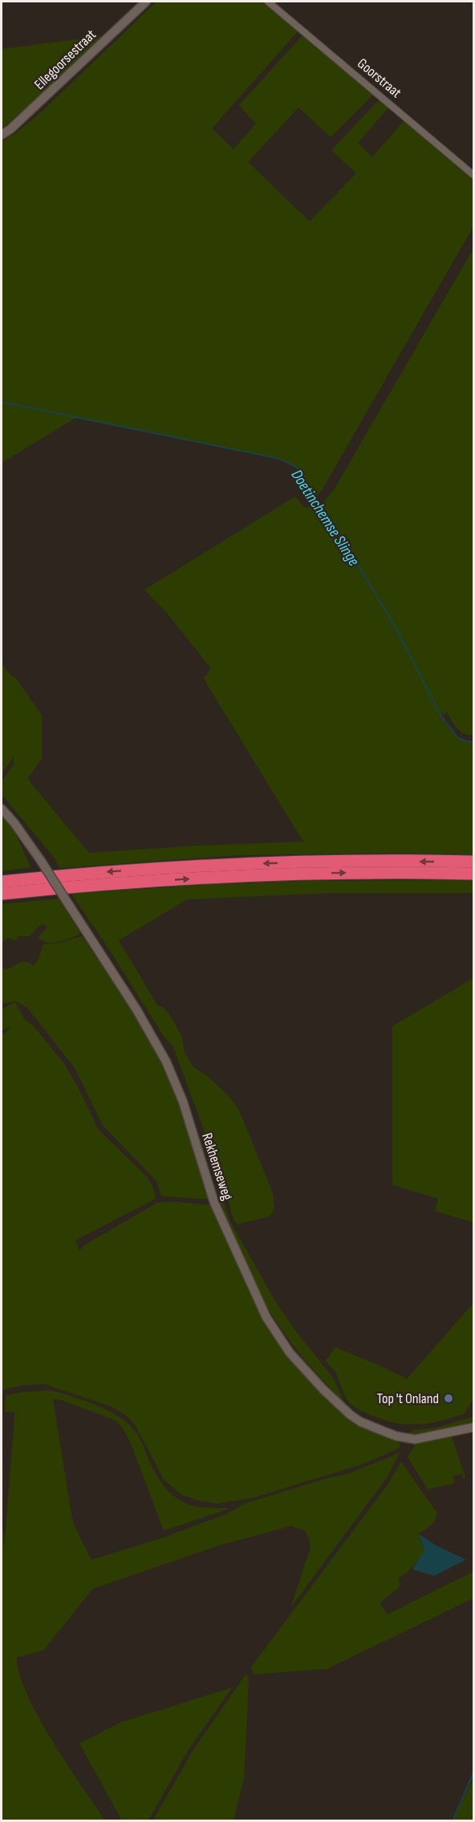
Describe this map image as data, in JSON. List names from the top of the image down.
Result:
{
  "streets": {
    "street": ["Ellegoorsestraat", "Goorstraat", "Rekhemseweg"]
  },
  "water": ["Doetinchemse Slinge"],
  "places": ["Top 't Onland"]
}
